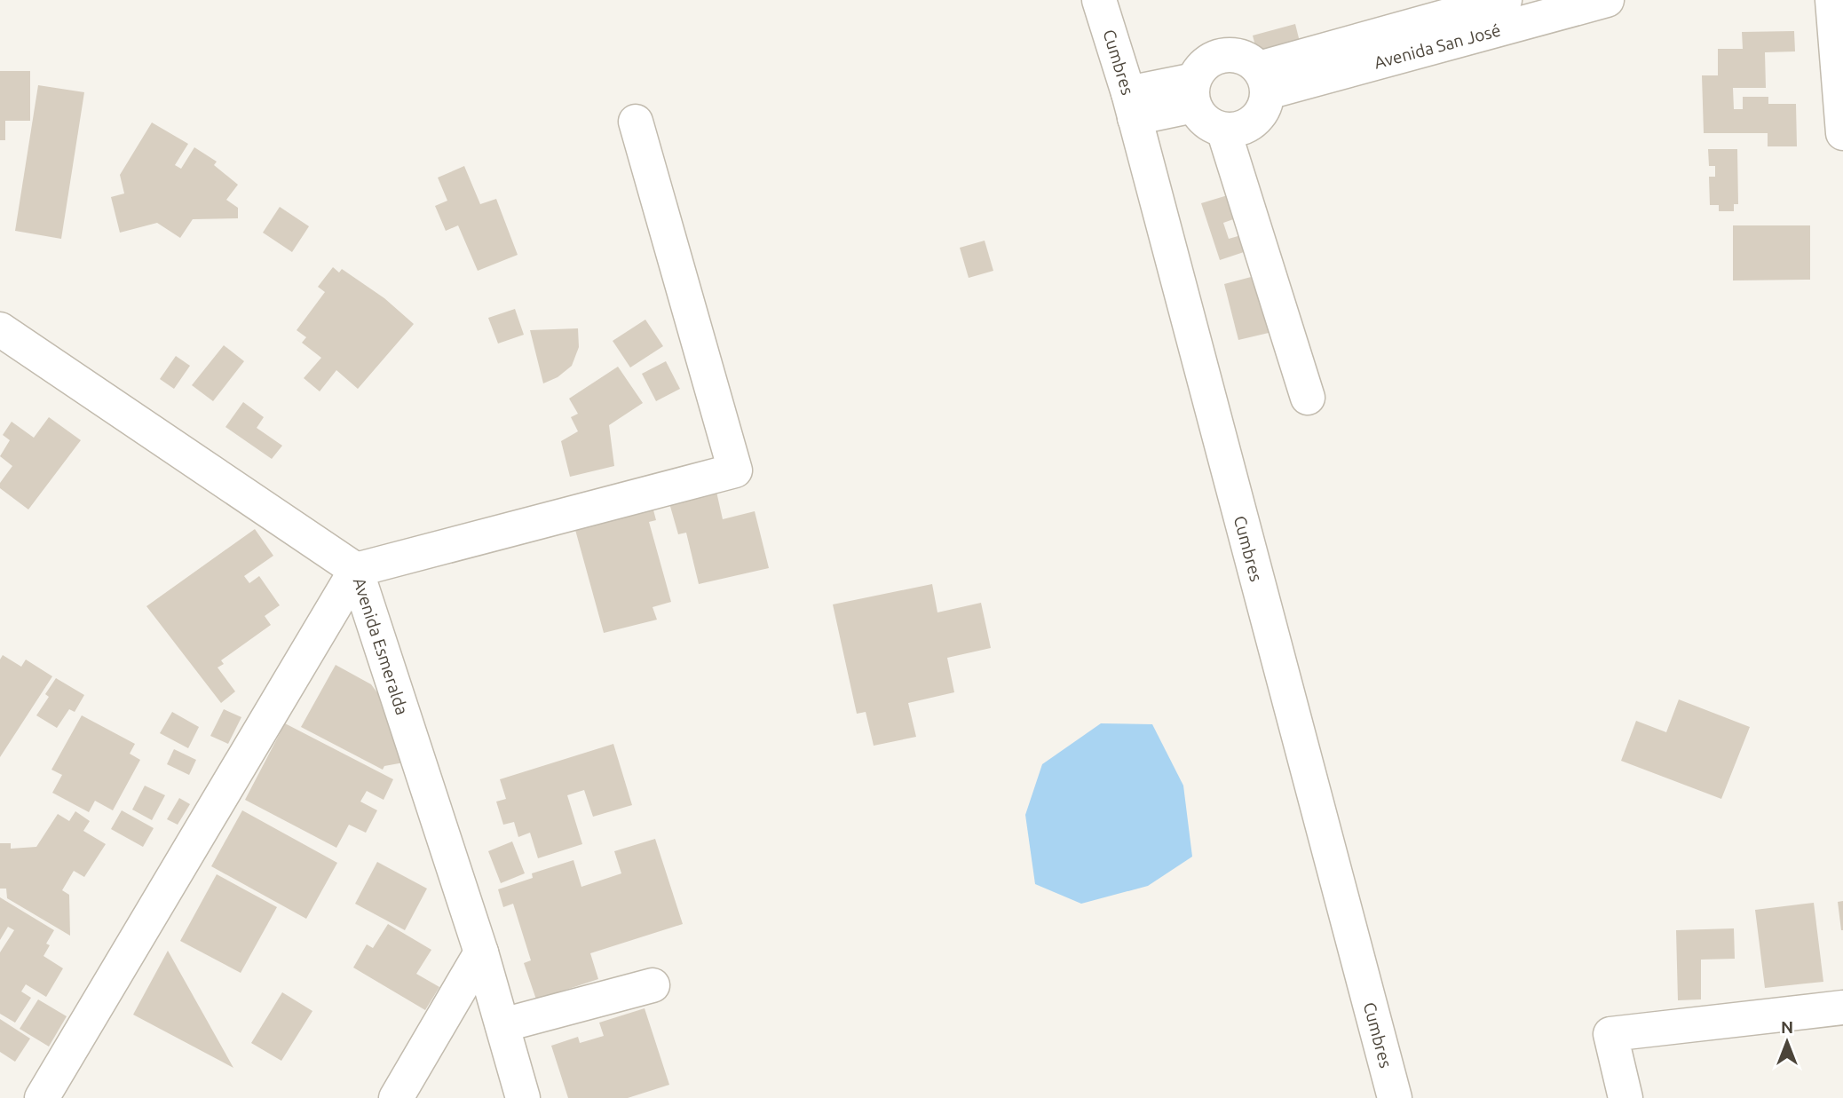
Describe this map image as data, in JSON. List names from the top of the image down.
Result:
{
  "streets": {
    "street": ["Avenida San José", "Cumbres", "Avenida Esmeralda"]
  },
  "north": "top"
}
